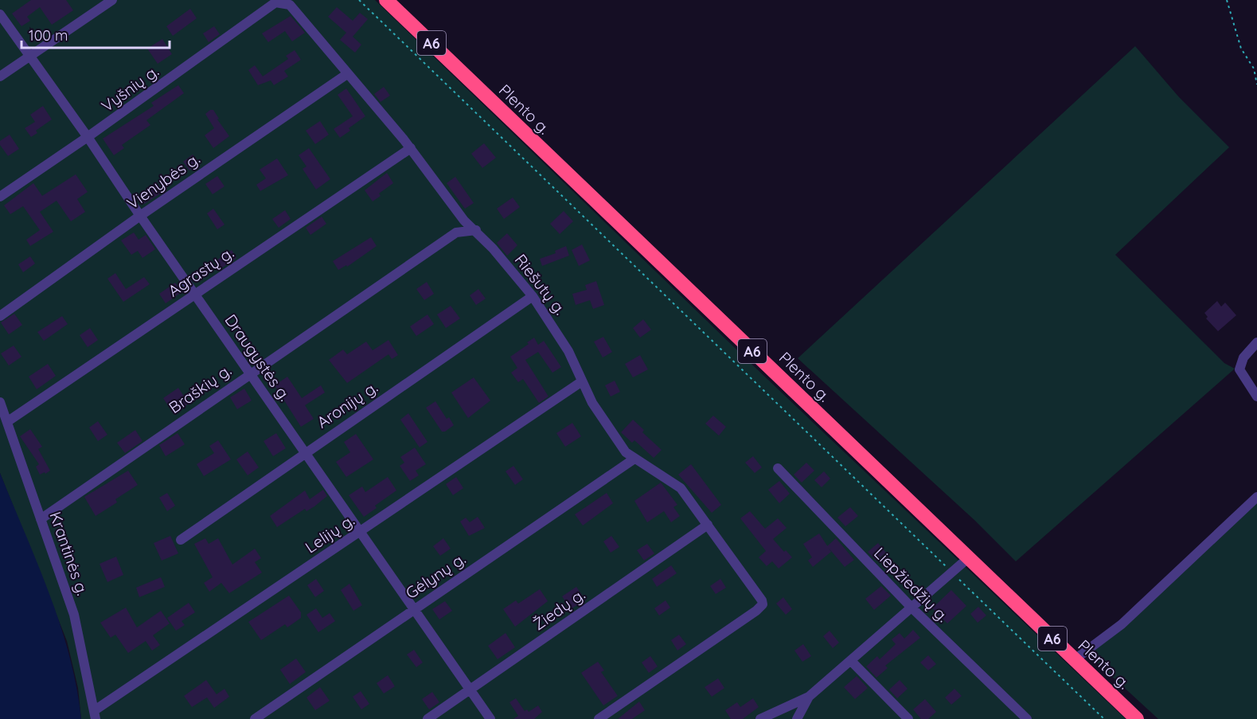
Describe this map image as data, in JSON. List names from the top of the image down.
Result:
{
  "streets": {
    "highway": ["A6", "Plento g."],
    "street": [
      "Vyšnių g.",
      "Vienybės g.",
      "Agrastų g.",
      "Riešutų g.",
      "Draugystės g.",
      "Braškių g.",
      "Aronijų g.",
      "Lelijų g.",
      "Krantinės g.",
      "Gėlynų g.",
      "Liepžiedžių g.",
      "Žiedų g."
    ]
  },
  "crossings": [
    ["Vyšnių g.", "Riešutų g."],
    ["Vyšnių g.", "Draugystės g."],
    ["Vienybės g.", "Riešutų g."],
    ["Vienybės g.", "Draugystės g."],
    ["Agrastų g.", "Riešutų g."],
    ["Agrastų g.", "Draugystės g."],
    ["Agrastų g.", "Krantinės g."],
    ["Riešutų g.", "Braškių g."],
    ["Riešutų g.", "Aronijų g."],
    ["Riešutų g.", "Lelijų g."],
    ["Riešutų g.", "Gėlynų g."],
    ["Riešutų g.", "Žiedų g."],
    ["Draugystės g.", "Braškių g."],
    ["Draugystės g.", "Aronijų g."],
    ["Draugystės g.", "Lelijų g."],
    ["Draugystės g.", "Gėlynų g."],
    ["Draugystės g.", "Žiedų g."],
    ["Braškių g.", "Krantinės g."],
    ["Lelijų g.", "Krantinės g."]
  ],
  "scale_bar": "100 m"
}
